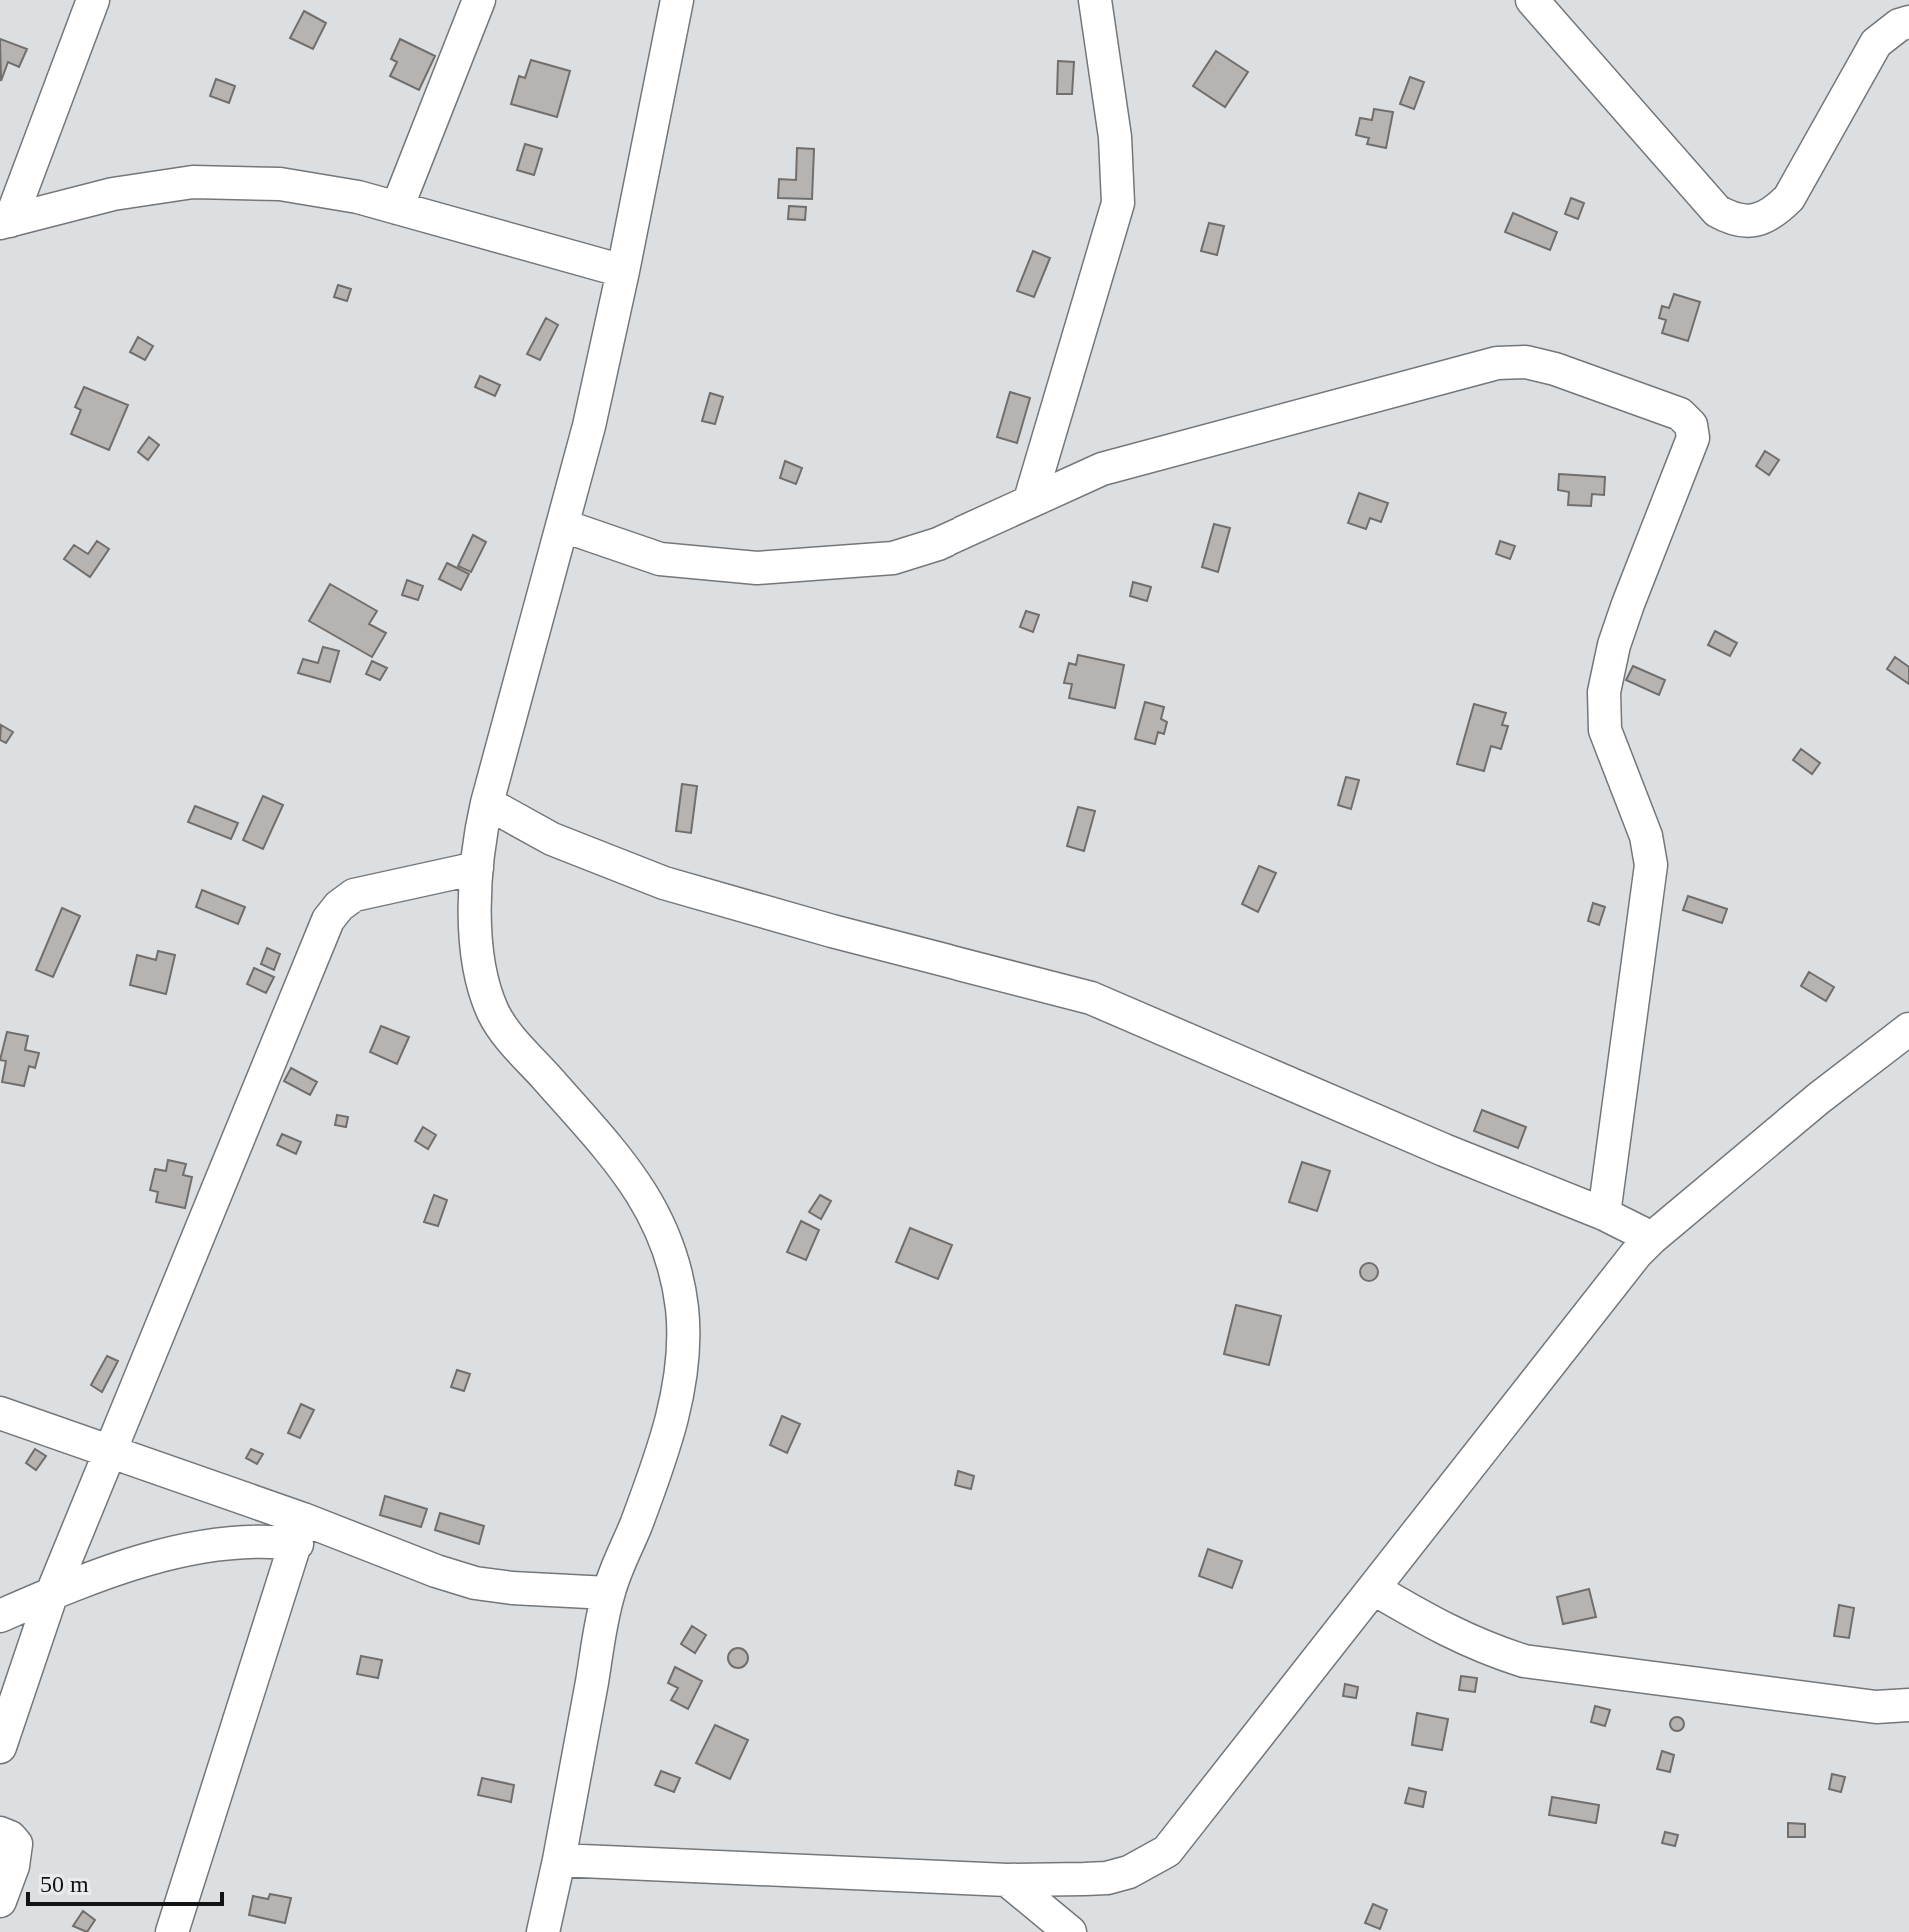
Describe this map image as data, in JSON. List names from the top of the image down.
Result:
{
  "scale_bar": "50 m"
}
